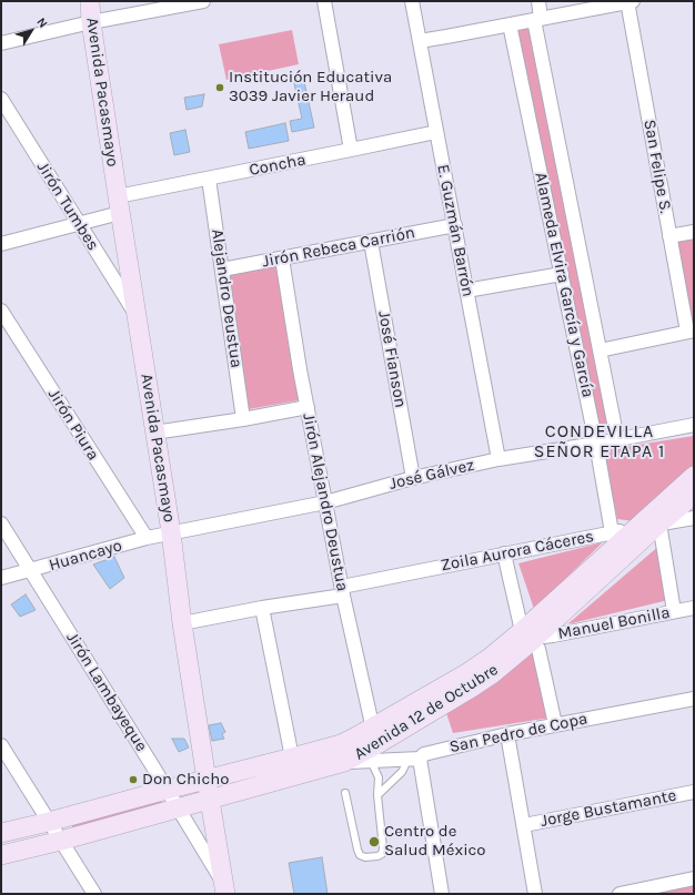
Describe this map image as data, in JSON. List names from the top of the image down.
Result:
{
  "streets": {
    "main road": ["Avenida Pacasmayo", "Avenida 12 de Octubre"],
    "street": [
      "Concha",
      "San Felipe S.",
      "Jirón Tumbes",
      "E. Guzmán Barrón",
      "Jirón Rebeca Carrión",
      "Alameda Elvira García y García",
      "Alejandro Deustua",
      "José Fianson",
      "Jirón Piura",
      "José Gálvez",
      "Jirón Alejandro Deustua",
      "Zoila Aurora Cáceres",
      "Huancayo",
      "Manuel Bonilla",
      "Jirón Lambayeque",
      "San Pedro de Copa",
      "Jorge Bustamante"
    ]
  },
  "crossings": [
    ["Avenida Pacasmayo", "Concha"],
    ["Avenida Pacasmayo", "Jirón Tumbes"],
    ["Avenida Pacasmayo", "José Gálvez"],
    ["Avenida Pacasmayo", "Zoila Aurora Cáceres"],
    ["Avenida Pacasmayo", "Huancayo"],
    ["Avenida Pacasmayo", "Jirón Lambayeque"],
    ["Avenida Pacasmayo", "Avenida 12 de Octubre"],
    ["Concha", "Jirón Tumbes"],
    ["Concha", "E. Guzmán Barrón"],
    ["Concha", "Alejandro Deustua"],
    ["E. Guzmán Barrón", "Jirón Rebeca Carrión"],
    ["E. Guzmán Barrón", "José Gálvez"],
    ["Jirón Rebeca Carrión", "Alejandro Deustua"],
    ["Jirón Rebeca Carrión", "José Fianson"],
    ["Jirón Rebeca Carrión", "Jirón Alejandro Deustua"],
    ["Alameda Elvira García y García", "José Gálvez"],
    ["Alameda Elvira García y García", "Zoila Aurora Cáceres"],
    ["Alameda Elvira García y García", "Avenida 12 de Octubre"],
    ["José Fianson", "José Gálvez"],
    ["Jirón Piura", "Huancayo"],
    ["José Gálvez", "Jirón Alejandro Deustua"],
    ["José Gálvez", "Huancayo"],
    ["Jirón Alejandro Deustua", "Zoila Aurora Cáceres"],
    ["Jirón Alejandro Deustua", "Avenida 12 de Octubre"],
    ["Jirón Alejandro Deustua", "San Pedro de Copa"],
    ["Zoila Aurora Cáceres", "Avenida 12 de Octubre"],
    ["Huancayo", "Jirón Lambayeque"],
    ["Manuel Bonilla", "Avenida 12 de Octubre"],
    ["Jirón Lambayeque", "Avenida 12 de Octubre"],
    ["Avenida 12 de Octubre", "San Pedro de Copa"]
  ],
  "districts": ["CONDEVILLA SEÑOR ETAPA 1"],
  "places": ["Institución Educativa 3039 Javier Heraud", "Don Chicho", "Centro de Salud México"],
  "north": "top right"
}
